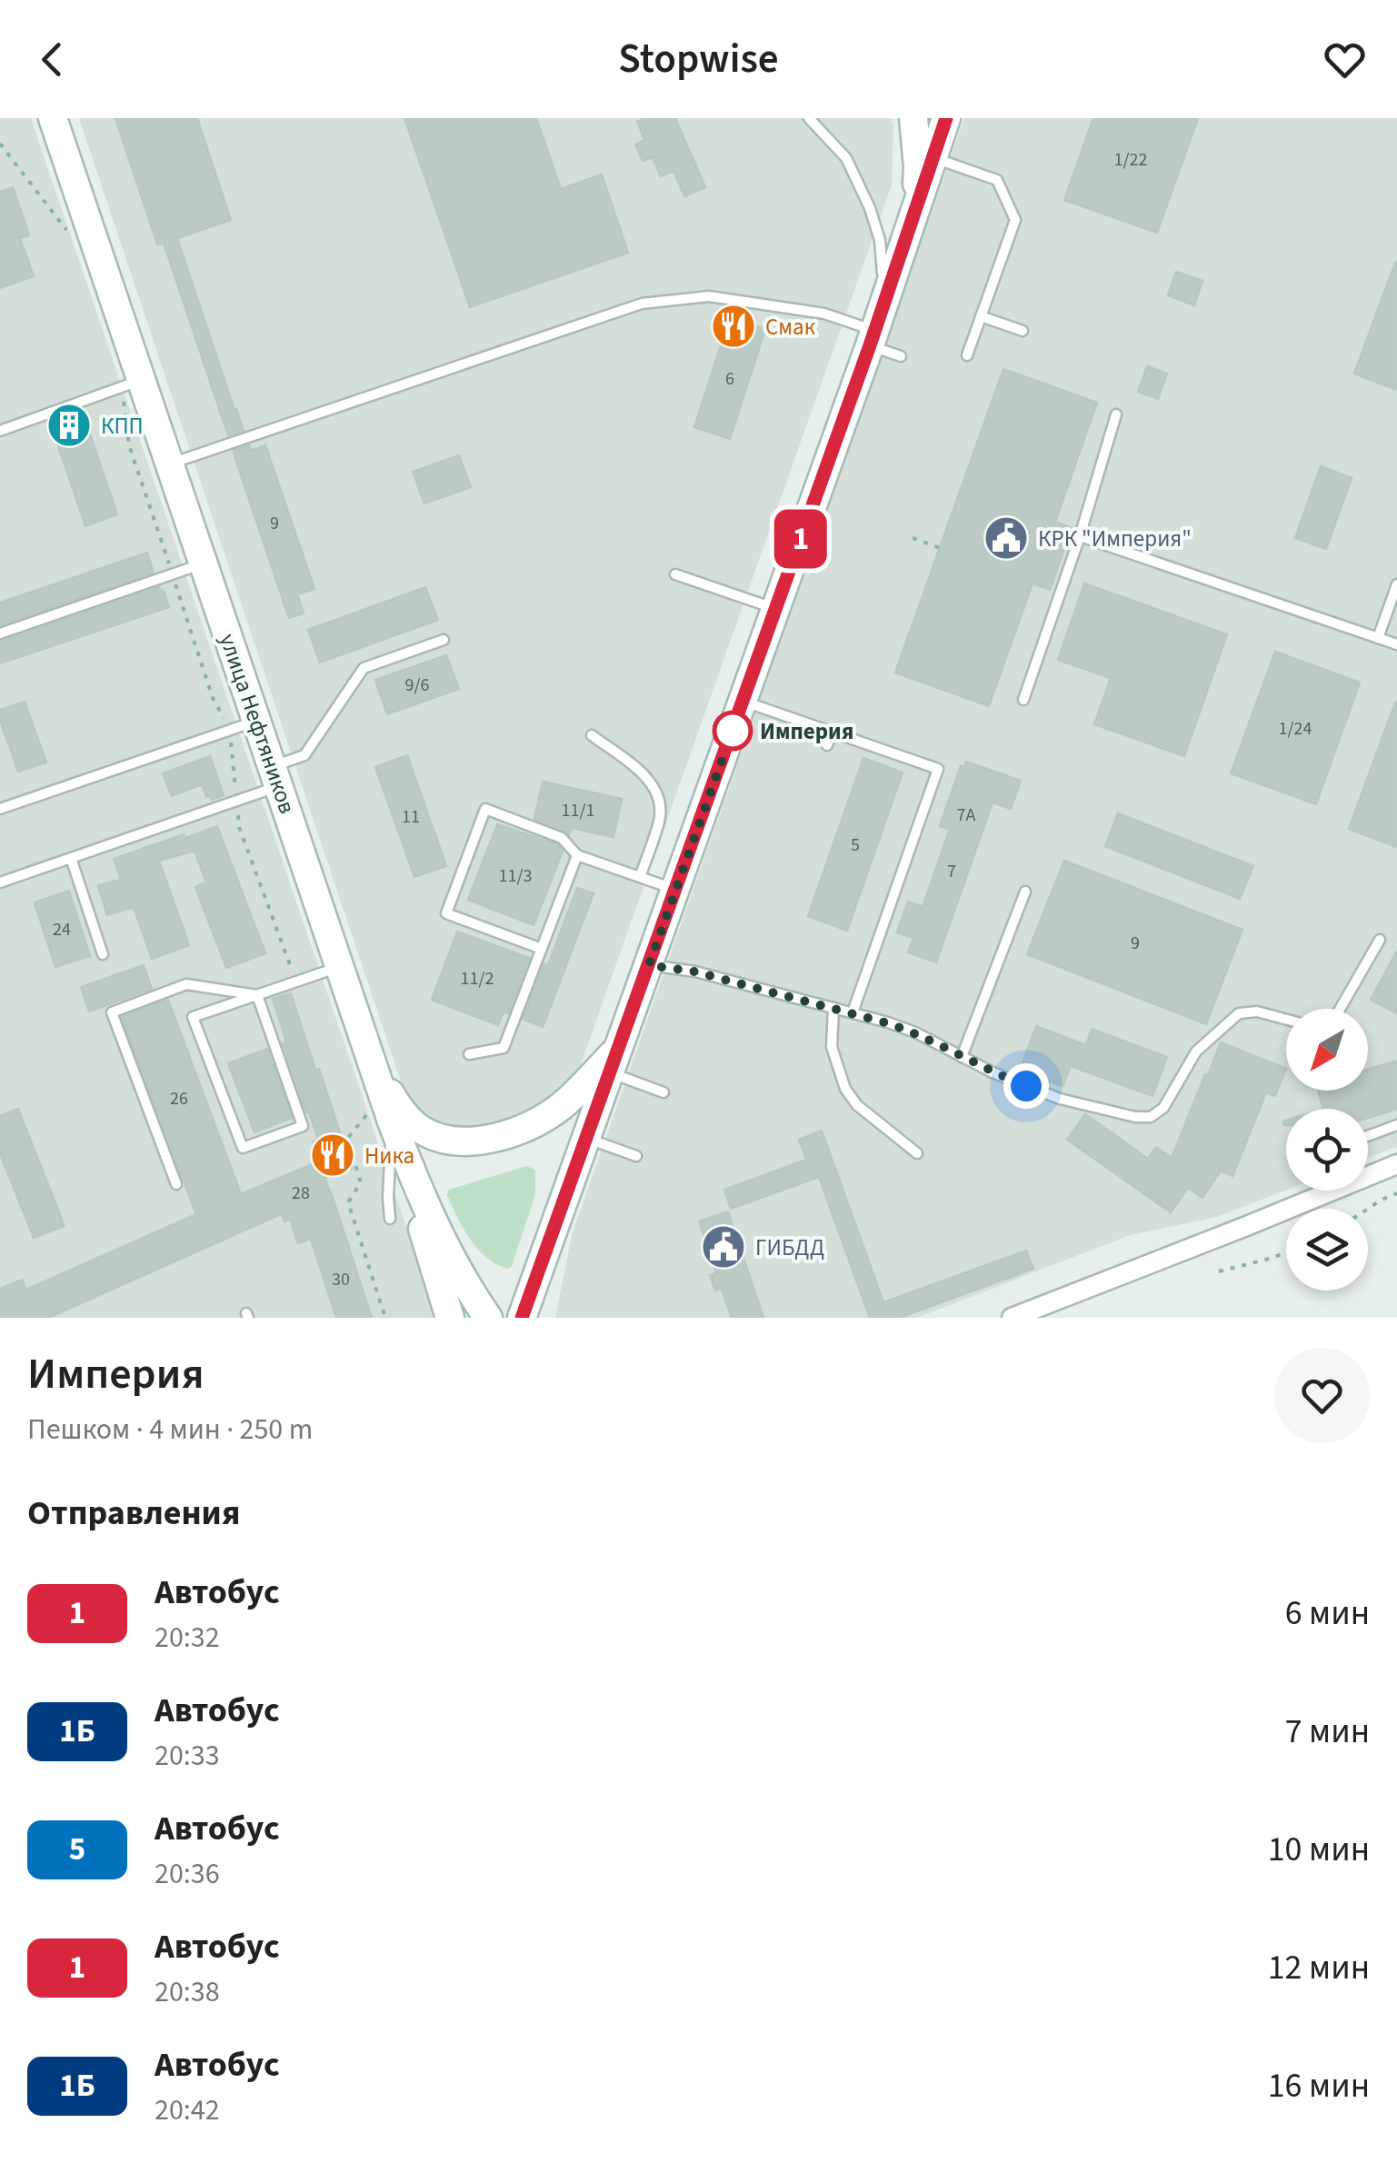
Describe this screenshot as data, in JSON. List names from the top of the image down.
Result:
{
  "streets": {
    "main road": ["улица Нефтяников"]
  },
  "places": {
    "restaurant": ["Смак", "Ника"],
    "building": ["КПП"],
    "public building": ["КРК \"Империя\"", "ГИБДД"],
    "other": ["Империя"]
  },
  "lines": ["bus line 1"],
  "house_numbers": [
    "1/22",
    "6",
    "9",
    "9/6",
    "1/24",
    "11/1",
    "7А",
    "11",
    "5",
    "7",
    "11/3",
    "24",
    "9",
    "11/2",
    "26",
    "28",
    "30"
  ],
  "north": "bottom left",
  "page": {
    "header": "Stopwise",
    "on_map": "1",
    "heading": [
      ["Империя", "Пешком · 4 мин · 250 m"],
      "Отправления"
    ],
    "list": [
      {
        "mark": "1",
        "name": "Автобус",
        "note": "20:32",
        "value": "6 мин"
      },
      {
        "mark": "1Б",
        "name": "Автобус",
        "note": "20:33",
        "value": "7 мин"
      },
      {
        "mark": "5",
        "name": "Автобус",
        "note": "20:36",
        "value": "10 мин"
      },
      {
        "mark": "1",
        "name": "Автобус",
        "note": "20:38",
        "value": "12 мин"
      },
      {
        "mark": "1Б",
        "name": "Автобус",
        "note": "20:42",
        "value": "16 мин"
      }
    ]
  }
}
